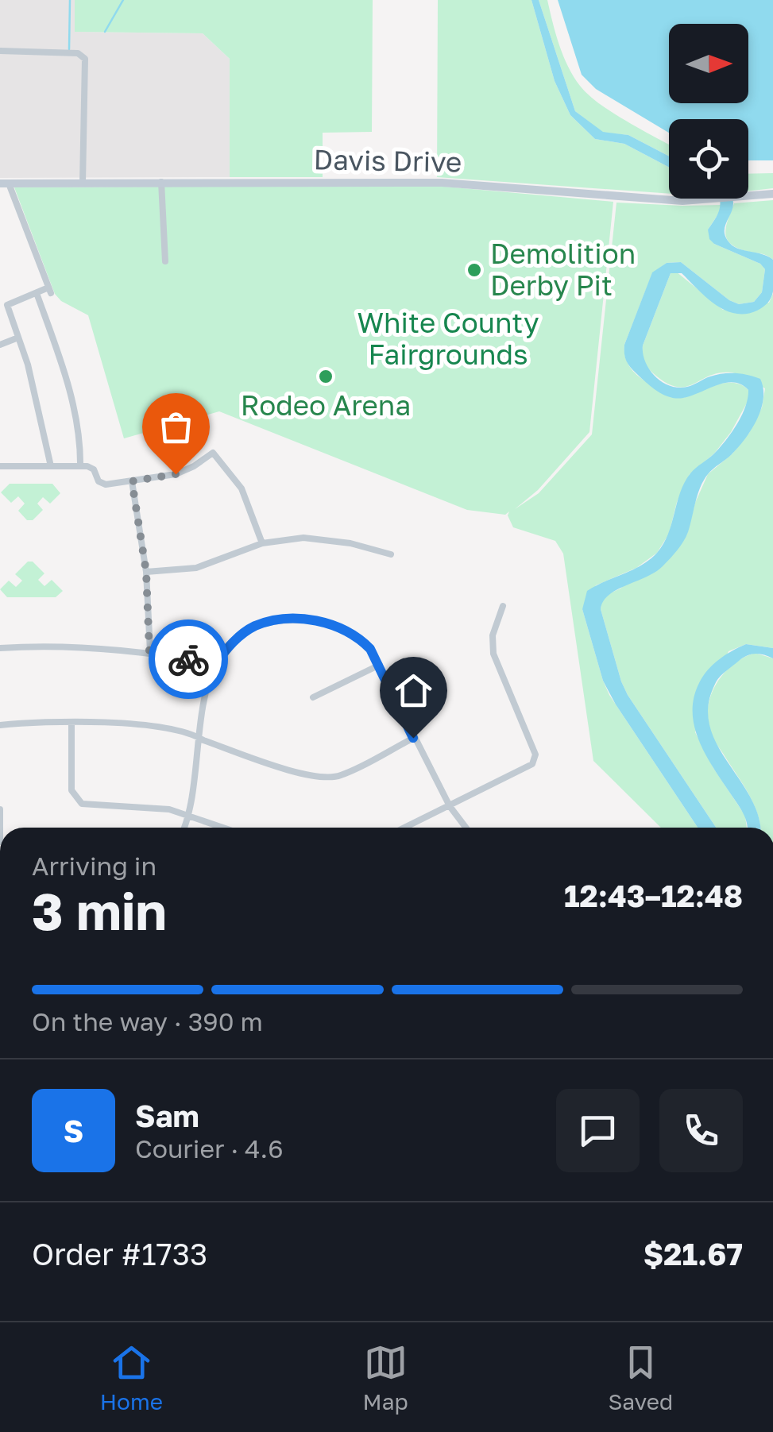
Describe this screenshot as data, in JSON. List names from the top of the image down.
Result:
{
  "streets": {
    "street": ["Davis Drive"]
  },
  "parks": ["White County Fairgrounds"],
  "places": ["Demolition Derby Pit", "Rodeo Arena"],
  "north": "right",
  "page": {
    "heading": ["3 min", "Arriving in", "12:43–12:48"],
    "panel": [
      "Sam",
      "Courier · 4.6",
      "Order #1733",
      "$21.67"
    ],
    "bar": "On the way · 390 m",
    "round": "S",
    "tabs": ["Home", "Map", "Saved"]
  }
}
